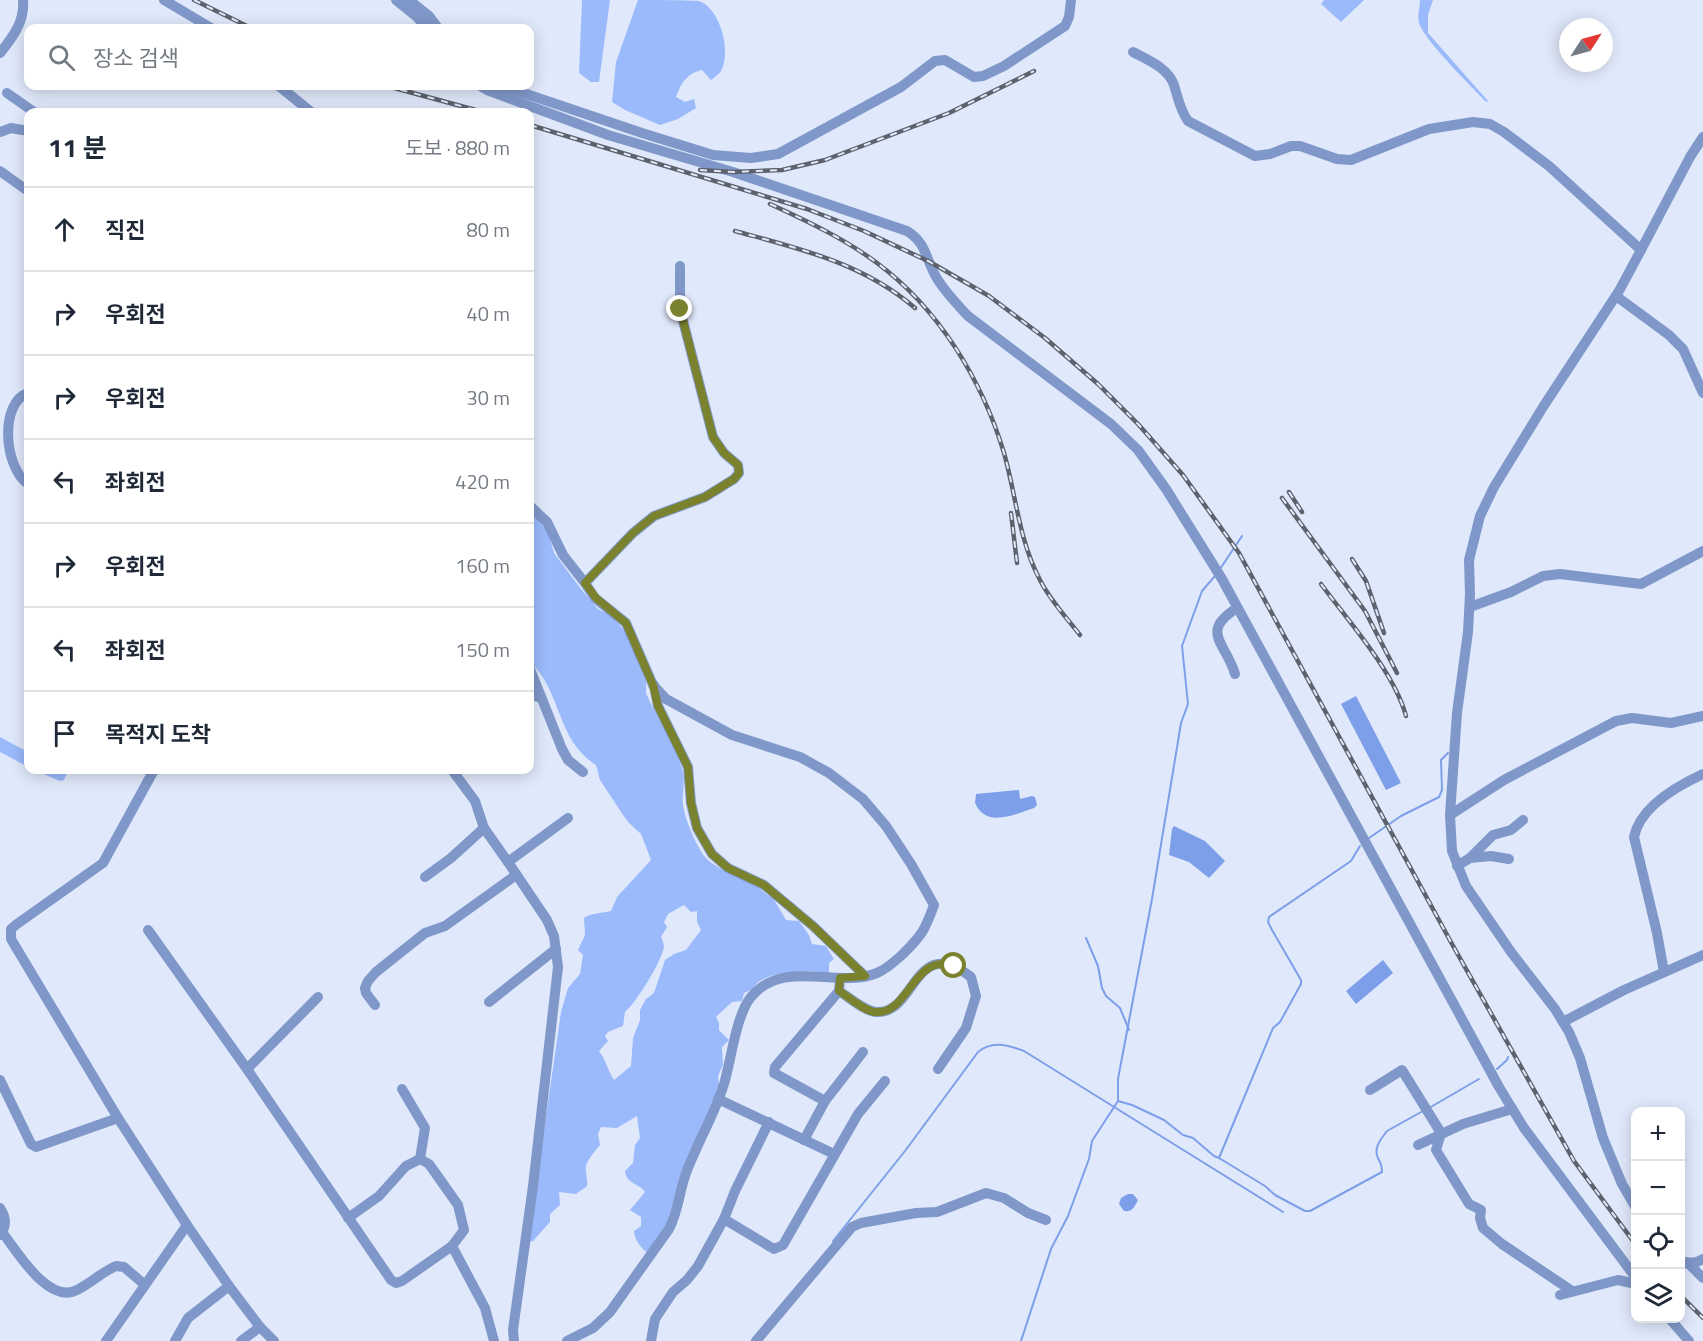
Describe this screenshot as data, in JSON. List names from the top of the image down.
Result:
{
  "north": "top right",
  "page": {
    "search": "장소 검색",
    "heading": ["11 분", "도보 · 880 m"],
    "list": [
      ["직진", "80 m"],
      ["우회전", "40 m"],
      ["우회전", "30 m"],
      ["좌회전", "420 m"],
      ["우회전", "160 m"],
      ["좌회전", "150 m"],
      "목적지 도착"
    ],
    "map_buttons": ["+", "−"]
  }
}
